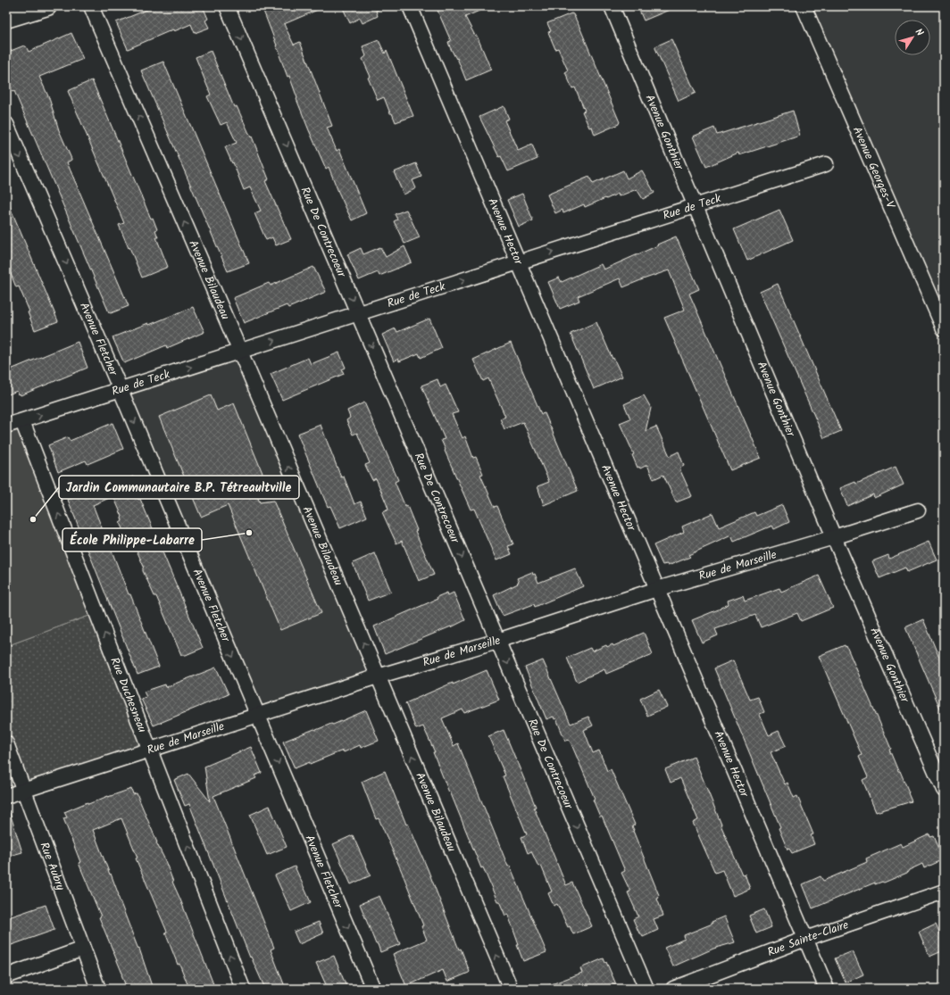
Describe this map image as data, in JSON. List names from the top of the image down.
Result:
{
  "streets": {
    "street": [
      "Avenue Gonthier",
      "Avenue Georges-V",
      "Rue de Teck",
      "Rue De Contrecoeur",
      "Avenue Hector",
      "Avenue Bilaudeau",
      "Avenue Fletcher",
      "Rue de Marseille",
      "Rue Duchesneau",
      "Rue Aubry",
      "Rue Sainte-Claire"
    ]
  },
  "crossings": [
    ["Avenue Gonthier", "Rue de Teck"],
    ["Avenue Gonthier", "Rue de Marseille"],
    ["Rue de Teck", "Rue De Contrecoeur"],
    ["Rue de Teck", "Avenue Hector"],
    ["Rue de Teck", "Avenue Bilaudeau"],
    ["Rue de Teck", "Avenue Fletcher"],
    ["Rue de Teck", "Rue Duchesneau"],
    ["Rue De Contrecoeur", "Rue de Marseille"],
    ["Avenue Hector", "Rue de Marseille"],
    ["Avenue Hector", "Rue Sainte-Claire"],
    ["Avenue Bilaudeau", "Rue de Marseille"],
    ["Avenue Fletcher", "Rue de Marseille"],
    ["Rue de Marseille", "Rue Duchesneau"],
    ["Rue de Marseille", "Rue Aubry"]
  ],
  "one_way": [
    "Rue de Teck",
    "Rue De Contrecoeur",
    "Avenue Bilaudeau",
    "Avenue Fletcher",
    "Rue Duchesneau"
  ],
  "places": ["Jardin Communautaire B.P. Tétreaultville", "École Philippe-Labarre"],
  "north": "top right"
}
